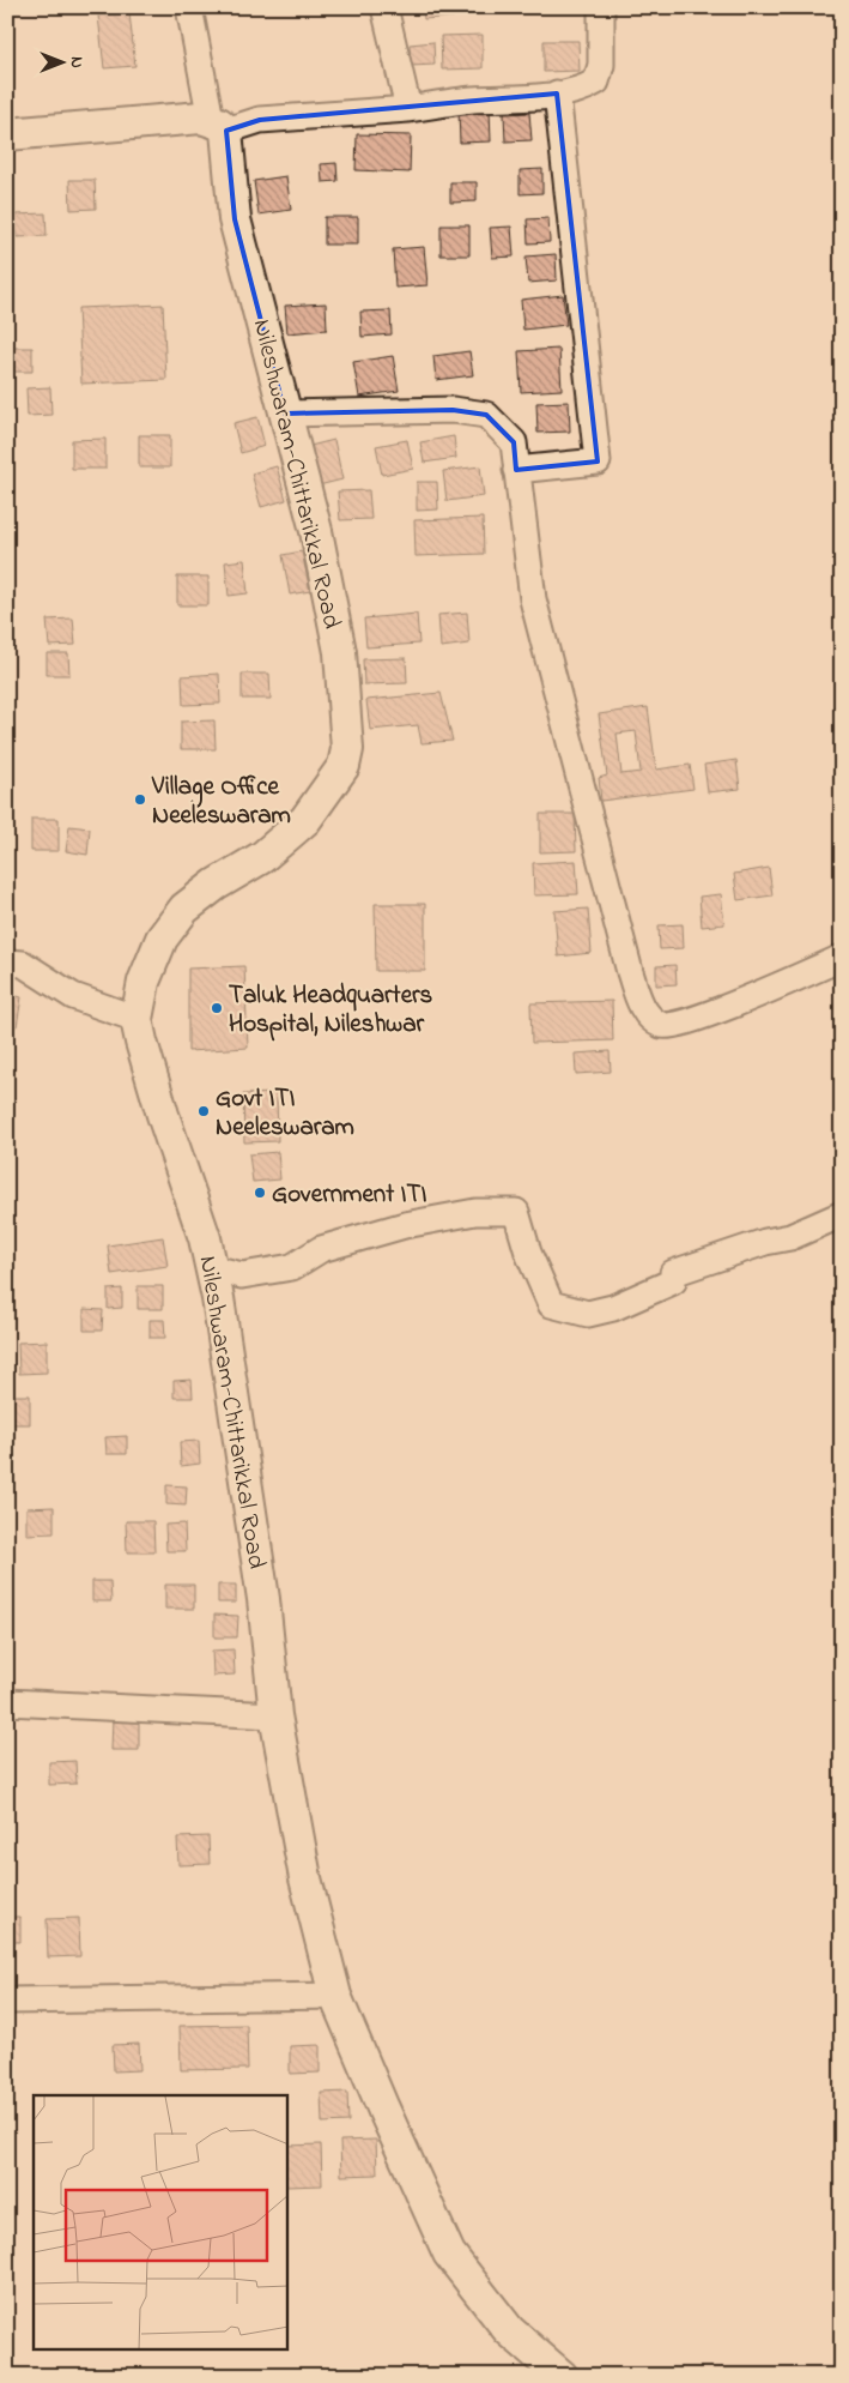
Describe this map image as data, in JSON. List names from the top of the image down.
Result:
{
  "streets": {
    "main road": ["Nileshwaram-Chittarikkal Road"]
  },
  "places": [
    "Village Office Neeleswaram",
    "Taluk Headquarters Hospital, Nileshwar",
    "Govt ITI Neeleswaram",
    "Government ITI"
  ],
  "north": "right"
}
